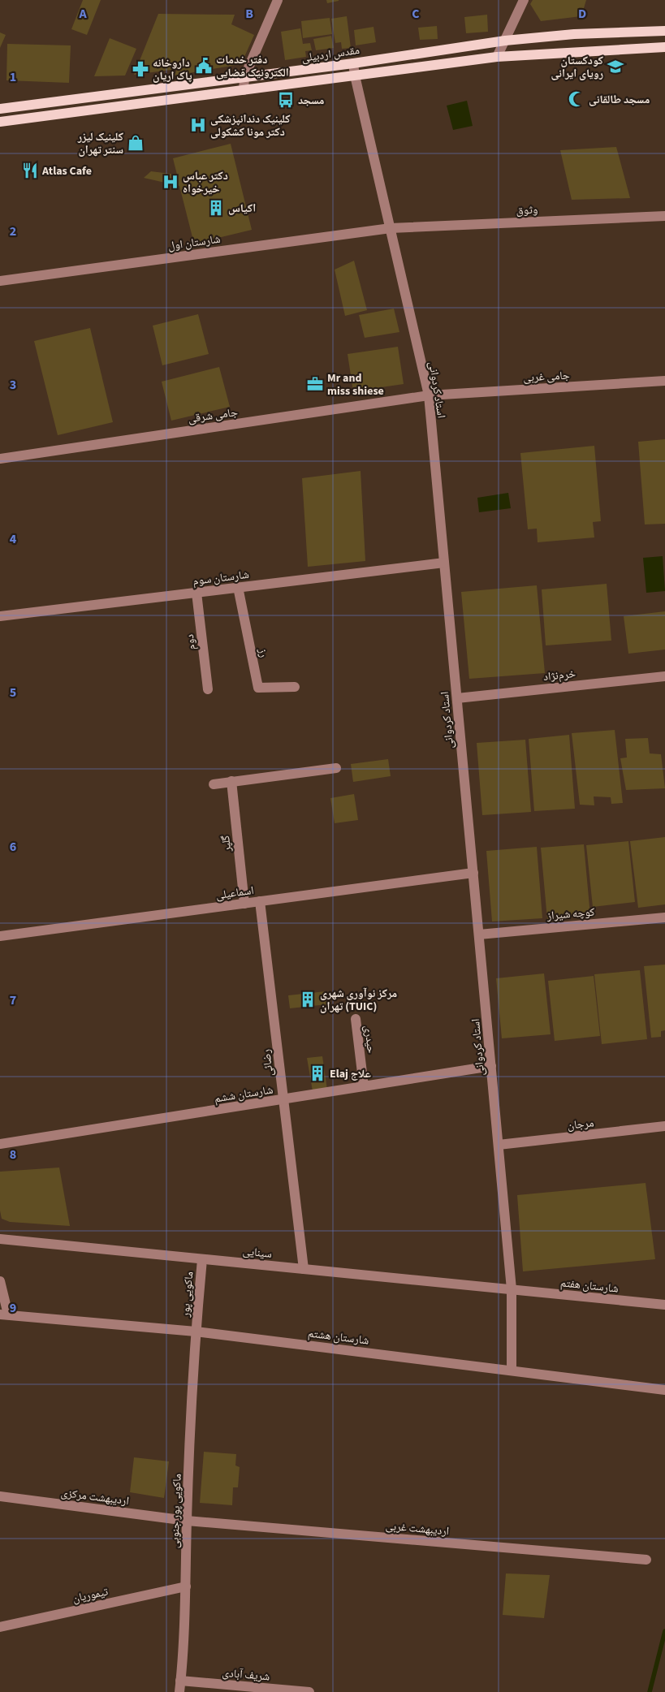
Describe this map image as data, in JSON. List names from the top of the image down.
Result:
{
  "streets": {
    "main road": ["مقدس اردبیلی"],
    "street": [
      "وثوق",
      "شارستان اول",
      "جامی غربی",
      "استاد کردوانی",
      "جامی شرقی",
      "شارستان سوم",
      "دوم",
      "رز",
      "خرم‌نژاد",
      "گلپر",
      "اسماعیلی",
      "کوچه شیراز",
      "حیدری",
      "رضائی",
      "شارستان ششم",
      "مرجان",
      "سینایی",
      "شارستان هفتم",
      "ماکویی‌ پور",
      "شارستان هشتم",
      "اردیبهشت مرکزی",
      "ماکویی‌ پور جنوبی",
      "اردیبهشت غربی",
      "تیموریان",
      "شریف آبادی"
    ]
  },
  "crossings": [
    ["مقدس اردبیلی", "استاد کردوانی"],
    ["وثوق", "شارستان اول"],
    ["وثوق", "استاد کردوانی"],
    ["شارستان اول", "استاد کردوانی"],
    ["جامی غربی", "استاد کردوانی"],
    ["جامی غربی", "جامی شرقی"],
    ["استاد کردوانی", "جامی شرقی"],
    ["استاد کردوانی", "شارستان سوم"],
    ["استاد کردوانی", "خرم‌نژاد"],
    ["استاد کردوانی", "اسماعیلی"],
    ["استاد کردوانی", "کوچه شیراز"],
    ["استاد کردوانی", "شارستان ششم"],
    ["استاد کردوانی", "مرجان"],
    ["استاد کردوانی", "سینایی"],
    ["استاد کردوانی", "شارستان هفتم"],
    ["استاد کردوانی", "شارستان هشتم"],
    ["شارستان سوم", "دوم"],
    ["شارستان سوم", "رز"],
    ["گلپر", "اسماعیلی"],
    ["اسماعیلی", "رضائی"],
    ["حیدری", "شارستان ششم"],
    ["رضائی", "شارستان ششم"],
    ["رضائی", "سینایی"],
    ["سینایی", "شارستان هفتم"],
    ["سینایی", "ماکویی‌ پور"],
    ["ماکویی‌ پور", "شارستان هشتم"],
    ["ماکویی‌ پور", "ماکویی‌ پور جنوبی"],
    ["شارستان هشتم", "ماکویی‌ پور جنوبی"],
    ["اردیبهشت مرکزی", "ماکویی‌ پور جنوبی"],
    ["اردیبهشت مرکزی", "اردیبهشت غربی"],
    ["ماکویی‌ پور جنوبی", "اردیبهشت غربی"],
    ["ماکویی‌ پور جنوبی", "تیموریان"],
    ["ماکویی‌ پور جنوبی", "شریف آبادی"]
  ],
  "places": {
    "public building": ["دفتر خدمات الکترونیک قضایی"],
    "school or university": ["کودکستان رویای ایرانی"],
    "pharmacy": ["داروخانه پاک اریان"],
    "mosque": ["مسجد طالقانی"],
    "bus stop": ["مسجد"],
    "hospital": ["کلینیک دندانپزشکی دکتر مونا کشکولی", "دکتر عباس خیرخواه"],
    "shop": ["کلینیک لیزر سنتر تهران"],
    "restaurant": ["Atlas Cafe"],
    "building": ["اکیاس", "مرکز نوآوری شهری تهران (TUIC)", "Elaj علاج"],
    "office": ["Mr and miss shiese"]
  },
  "grid": {
    "columns": [
      "A",
      "B",
      "C",
      "D"
    ],
    "rows": [
      "1",
      "2",
      "3",
      "4",
      "5",
      "6",
      "7",
      "8",
      "9"
    ]
  }
}
